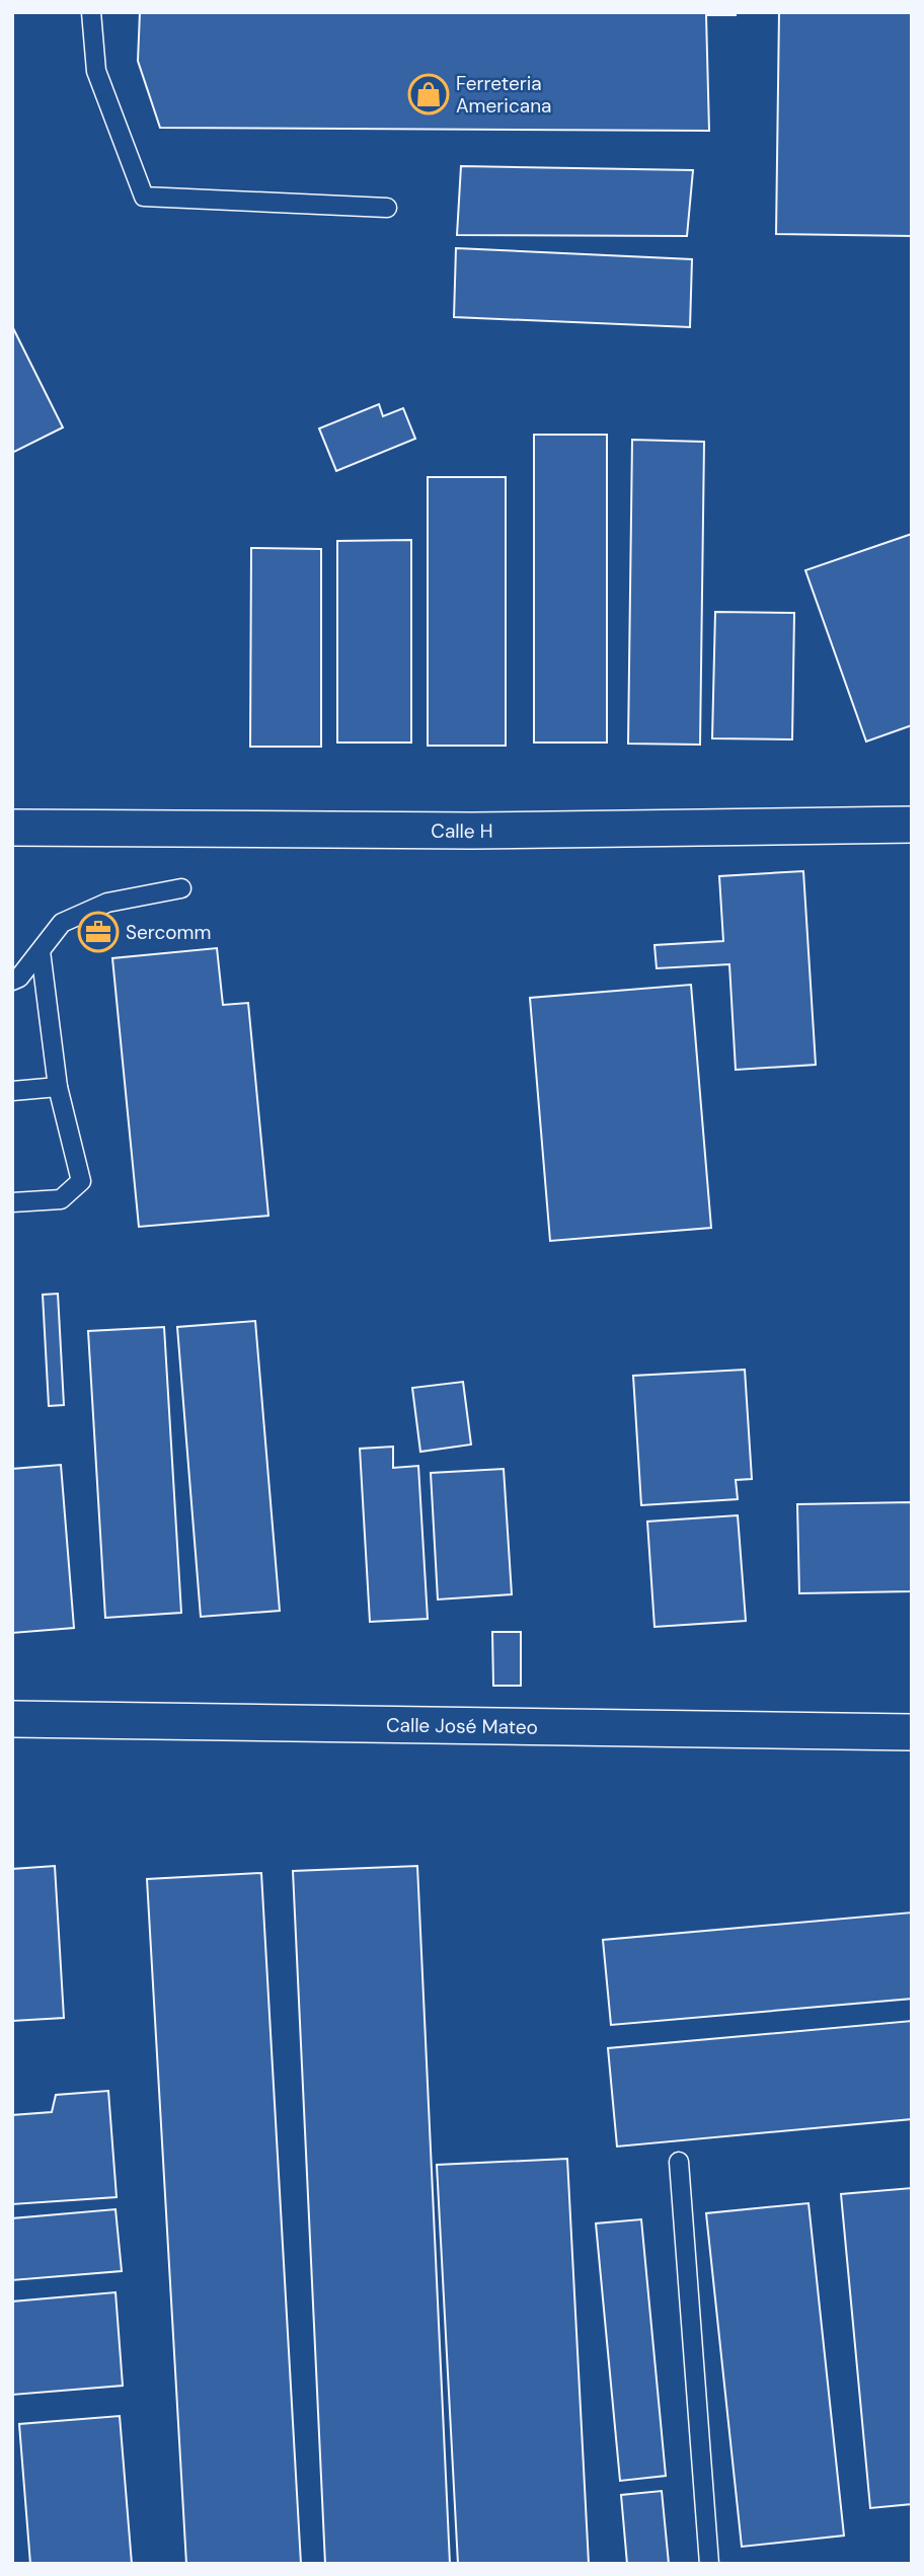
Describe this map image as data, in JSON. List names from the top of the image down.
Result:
{
  "streets": {
    "street": ["Calle H", "Calle José Mateo"]
  },
  "places": {
    "shop": ["Ferreteria Americana"],
    "office": ["Sercomm"]
  }
}
